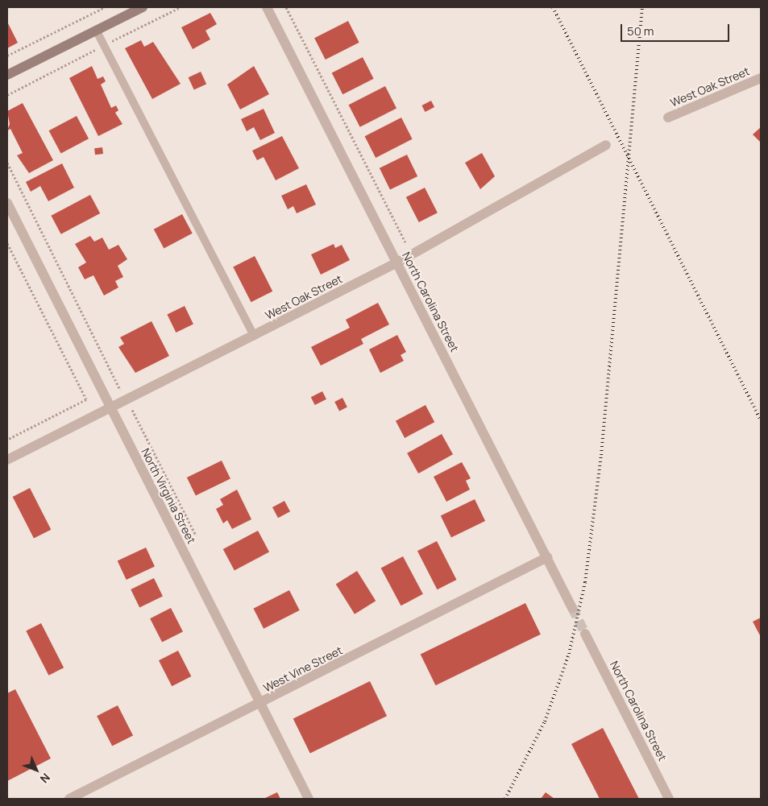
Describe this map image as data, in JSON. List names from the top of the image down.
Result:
{
  "streets": {
    "street": [
      "West Oak Street",
      "North Carolina Street",
      "North Virginia Street",
      "West Vine Street"
    ]
  },
  "crossings": [
    ["West Oak Street", "North Carolina Street"],
    ["West Oak Street", "North Virginia Street"],
    ["North Carolina Street", "West Vine Street"],
    ["North Virginia Street", "West Vine Street"]
  ],
  "scale_bar": "50 m",
  "north": "bottom right"
}
